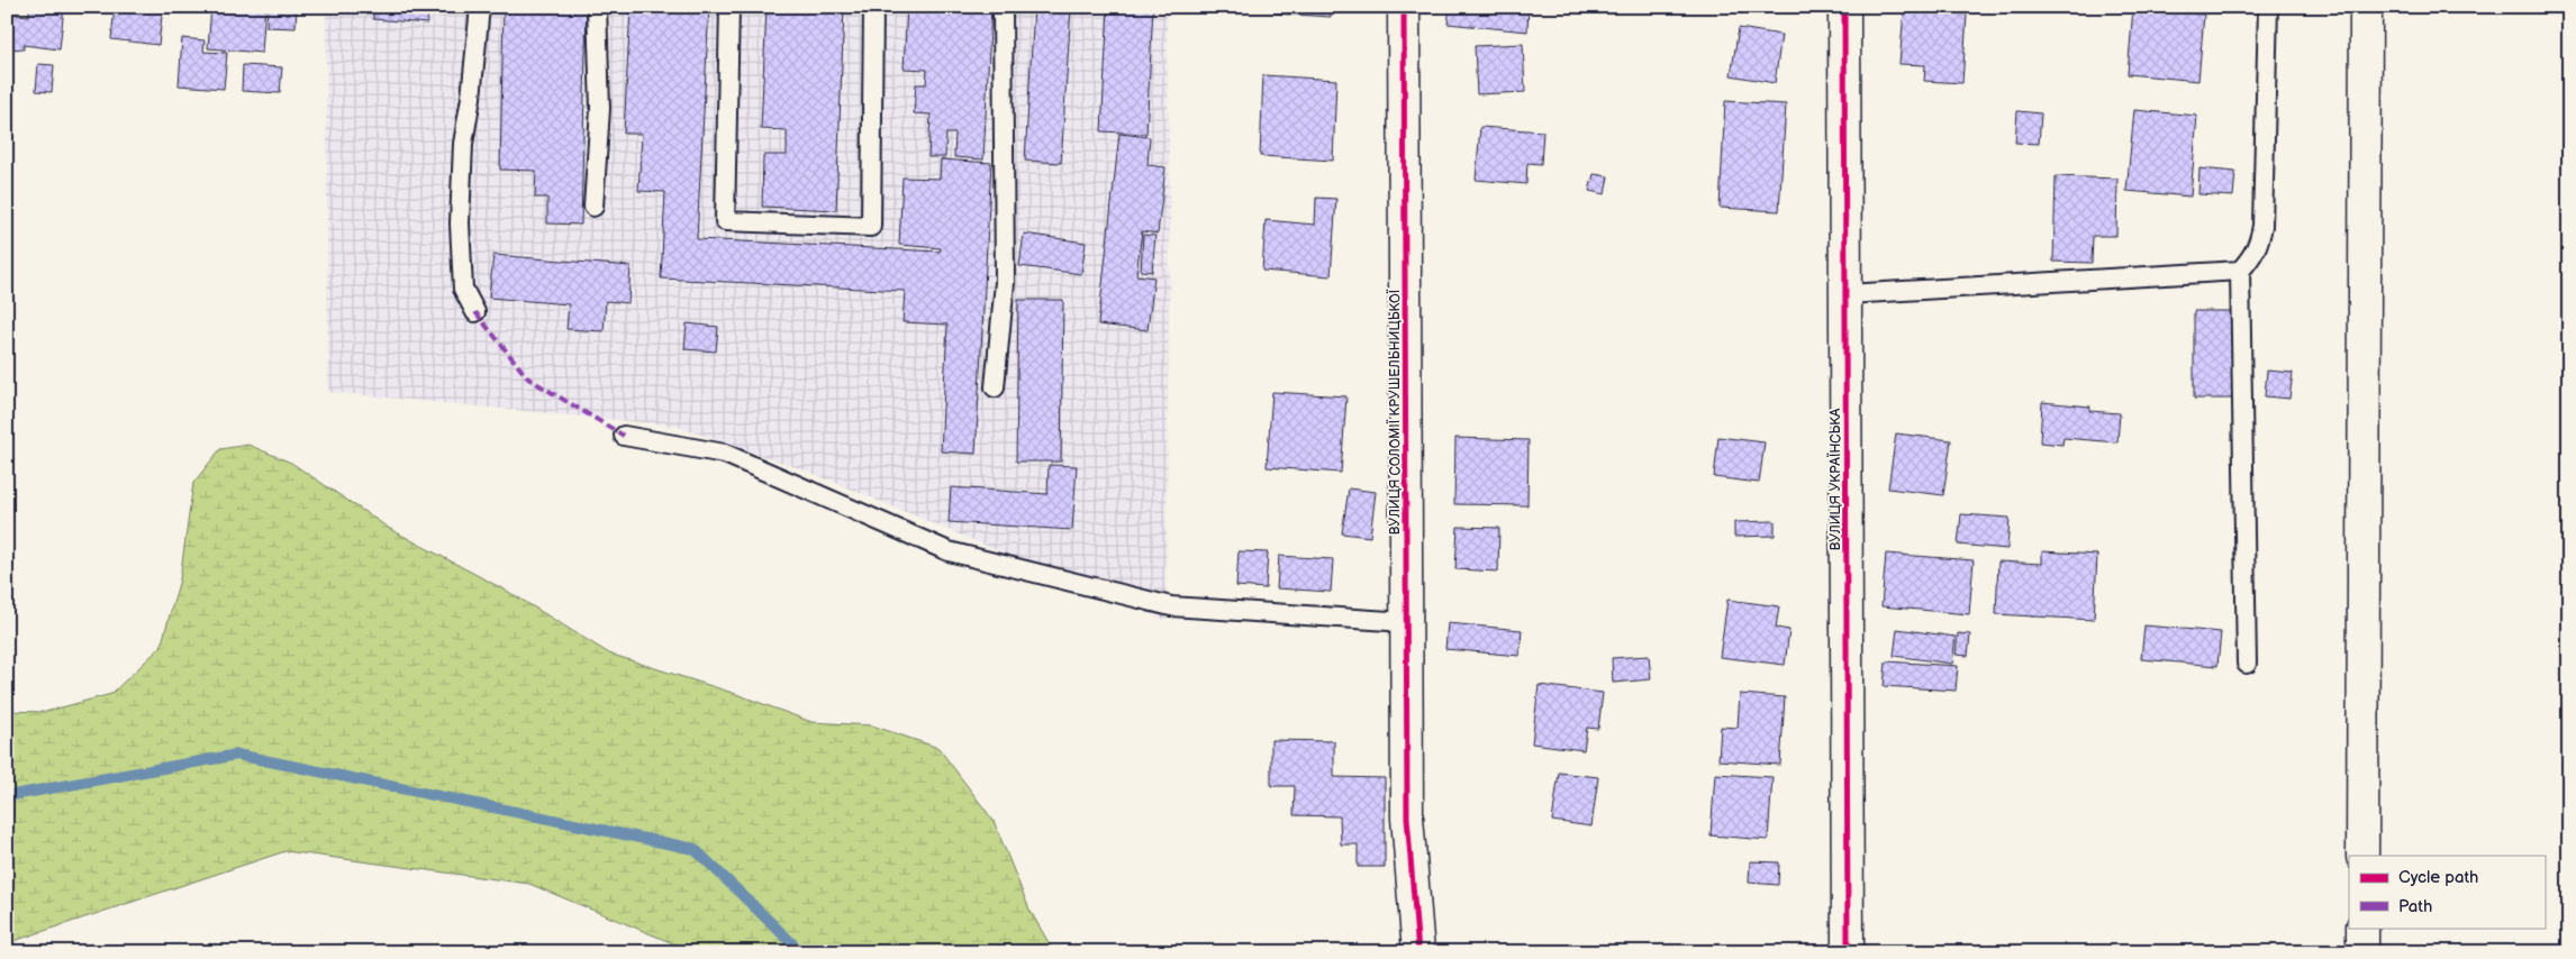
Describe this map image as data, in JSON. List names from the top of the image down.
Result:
{
  "streets": {
    "street": ["ВУЛИЦЯ СОЛОМІЇ КРУШЕЛЬНИЦЬКОЇ", "ВУЛИЦЯ УКРАЇНСЬКА"]
  },
  "legend": ["Cycle path", "Path"]
}
